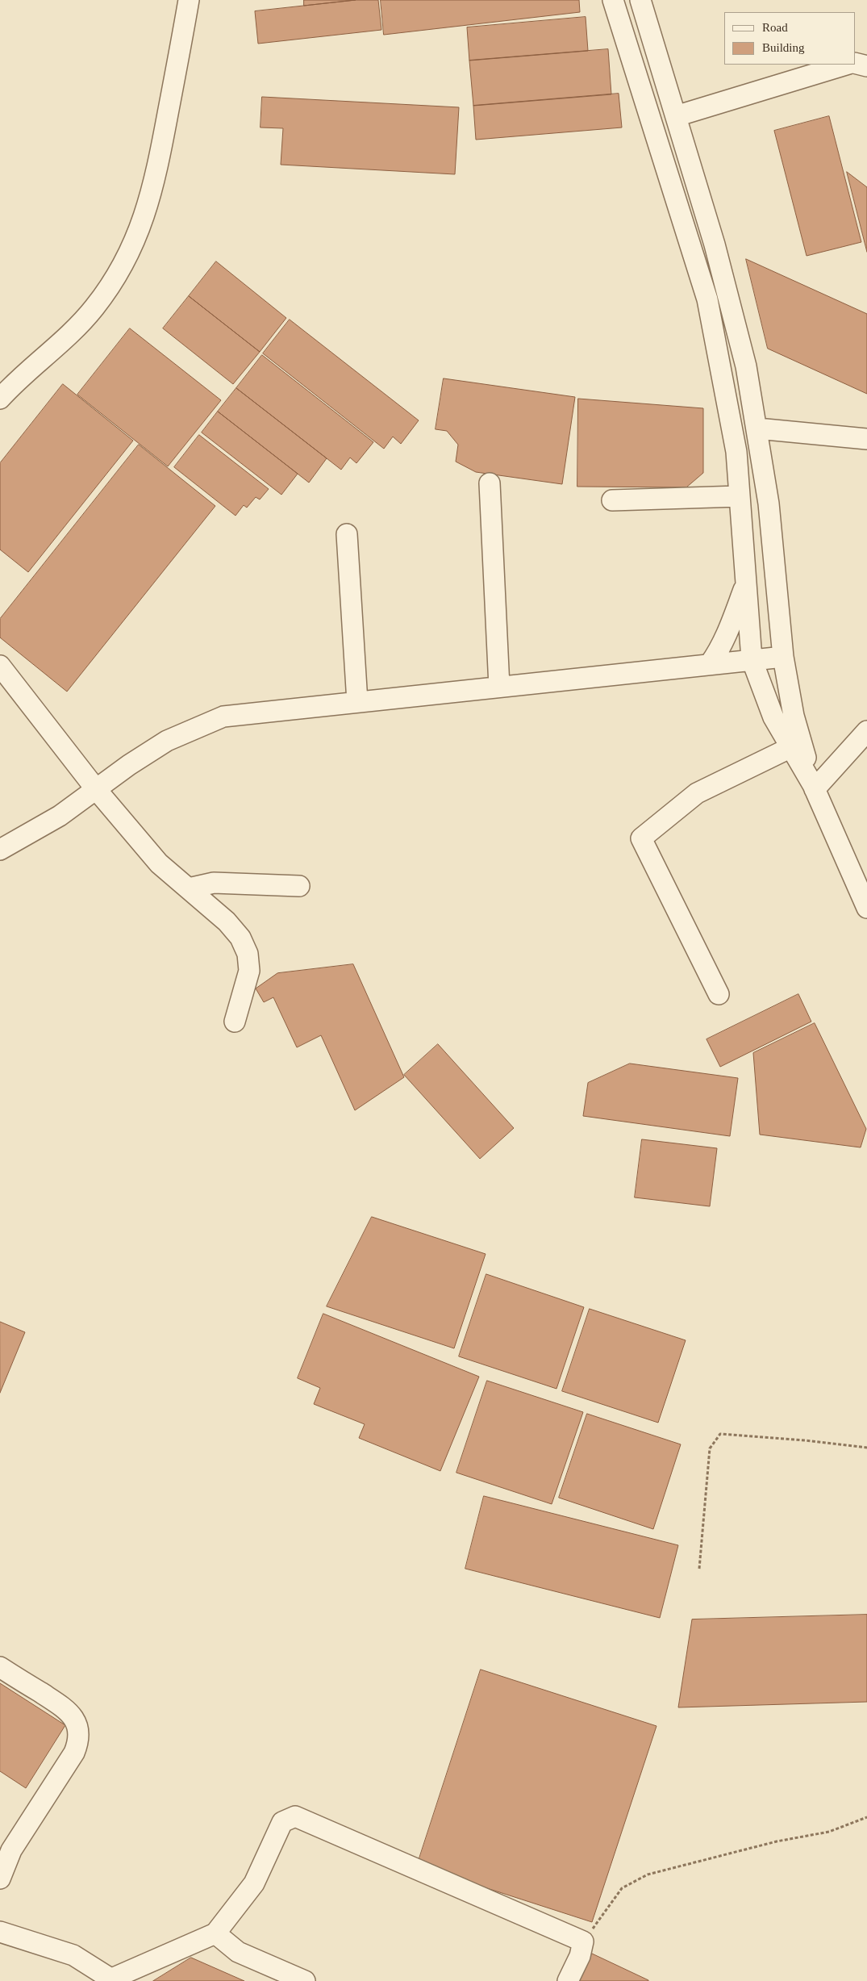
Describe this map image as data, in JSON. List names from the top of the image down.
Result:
{
  "legend": ["Road", "Building"]
}
